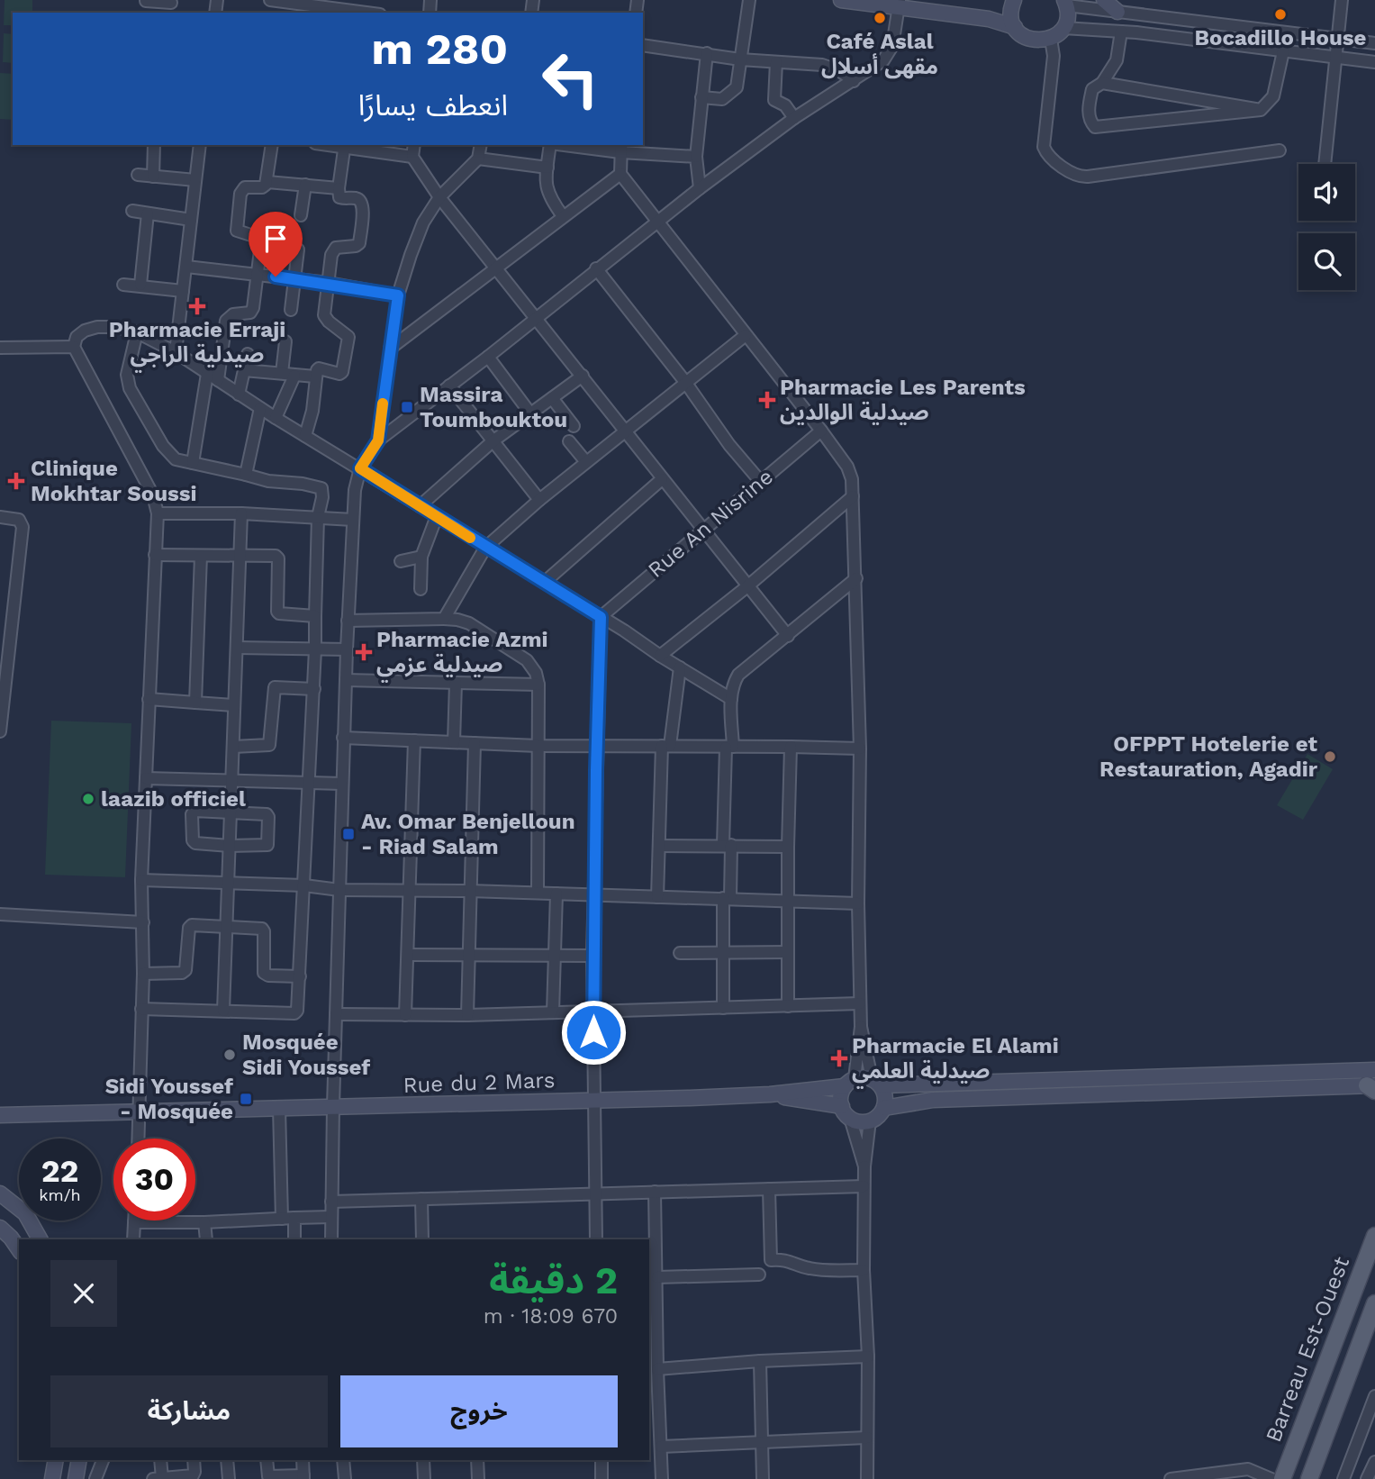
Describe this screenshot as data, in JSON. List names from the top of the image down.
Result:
{
  "streets": {
    "main road": ["Barreau Est-Ouest"],
    "street": ["Rue An Nisrine", "Rue du 2 Mars"]
  },
  "places": {
    "other": [
      "Bocadillo House",
      "Café Aslal مقهى أسلال",
      "OFPPT Hotelerie et Restauration, Agadir",
      "laazib officiel",
      "Mosquée Sidi Youssef"
    ],
    "health": [
      "Pharmacie Erraji صيدلية الراجي",
      "Pharmacie Les Parents صيدلية الوالدين",
      "Clinique Mokhtar Soussi",
      "Pharmacie Azmi صيدلية عزمي",
      "Pharmacie El Alami صيدلية العلمي"
    ],
    "transit": ["Massira Toumbouktou", "Av. Omar Benjelloun - Riad Salam", "Sidi Youssef - Mosquée"]
  },
  "page": {
    "turn": ["280 m", "انعطف يسارًا"],
    "speed": "22 km/h",
    "limit": "30",
    "heading": ["2 دقيقة", "670 m · 18:09"],
    "buttons": ["خروج", "مشاركة"]
  }
}
